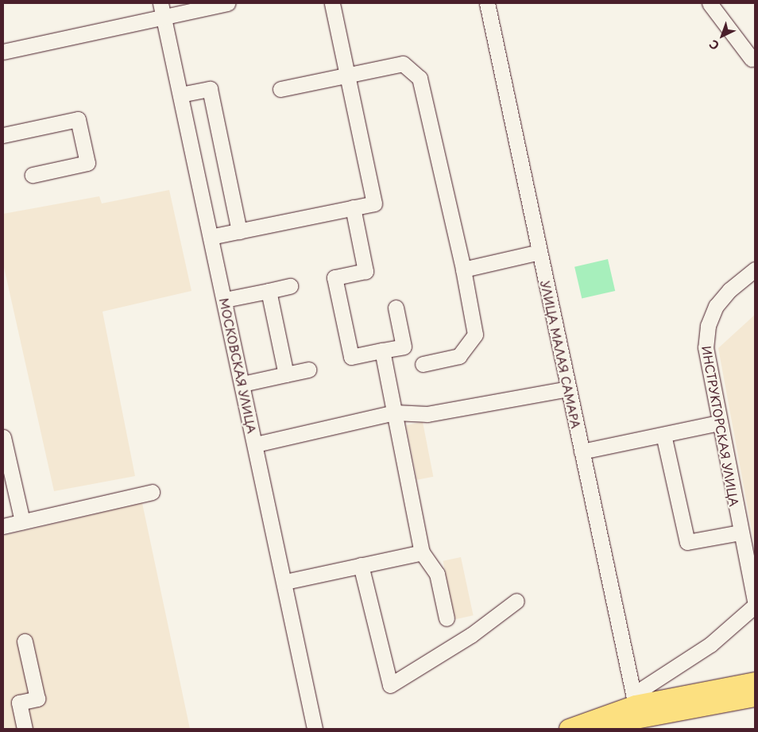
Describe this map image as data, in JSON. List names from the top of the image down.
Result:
{
  "streets": {
    "street": ["УЛИЦА МАЛАЯ САМАРА", "МОСКОВСКАЯ УЛИЦА", "ИНСТРУКТОРСКАЯ УЛИЦА"]
  },
  "north": "bottom left"
}
